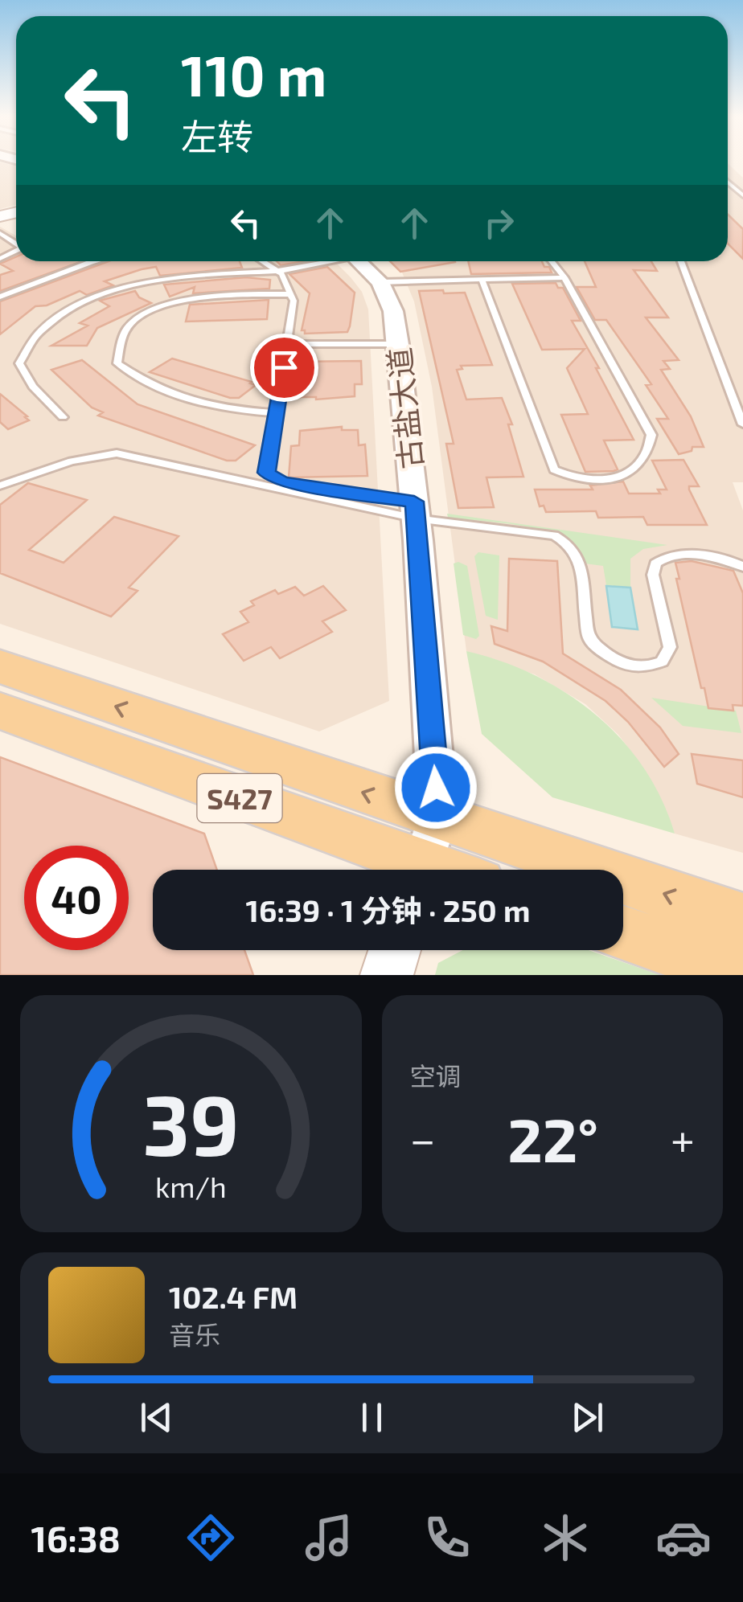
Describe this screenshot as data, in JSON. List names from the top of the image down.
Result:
{
  "streets": {
    "main road": ["S427"],
    "street": ["古盐大道"]
  },
  "crossings": [
    ["古盐大道", "S427"]
  ],
  "page": {
    "turn": ["110 m", "左转"],
    "limit": "40",
    "trip": "16:39 · 1 分钟 · 250 m",
    "tile": "空调",
    "heat": ["−", "22°", "+"],
    "song": ["102.4 FM", "音乐"],
    "tabs": "16:38",
    "gauge": ["39", "km/h"]
  }
}
